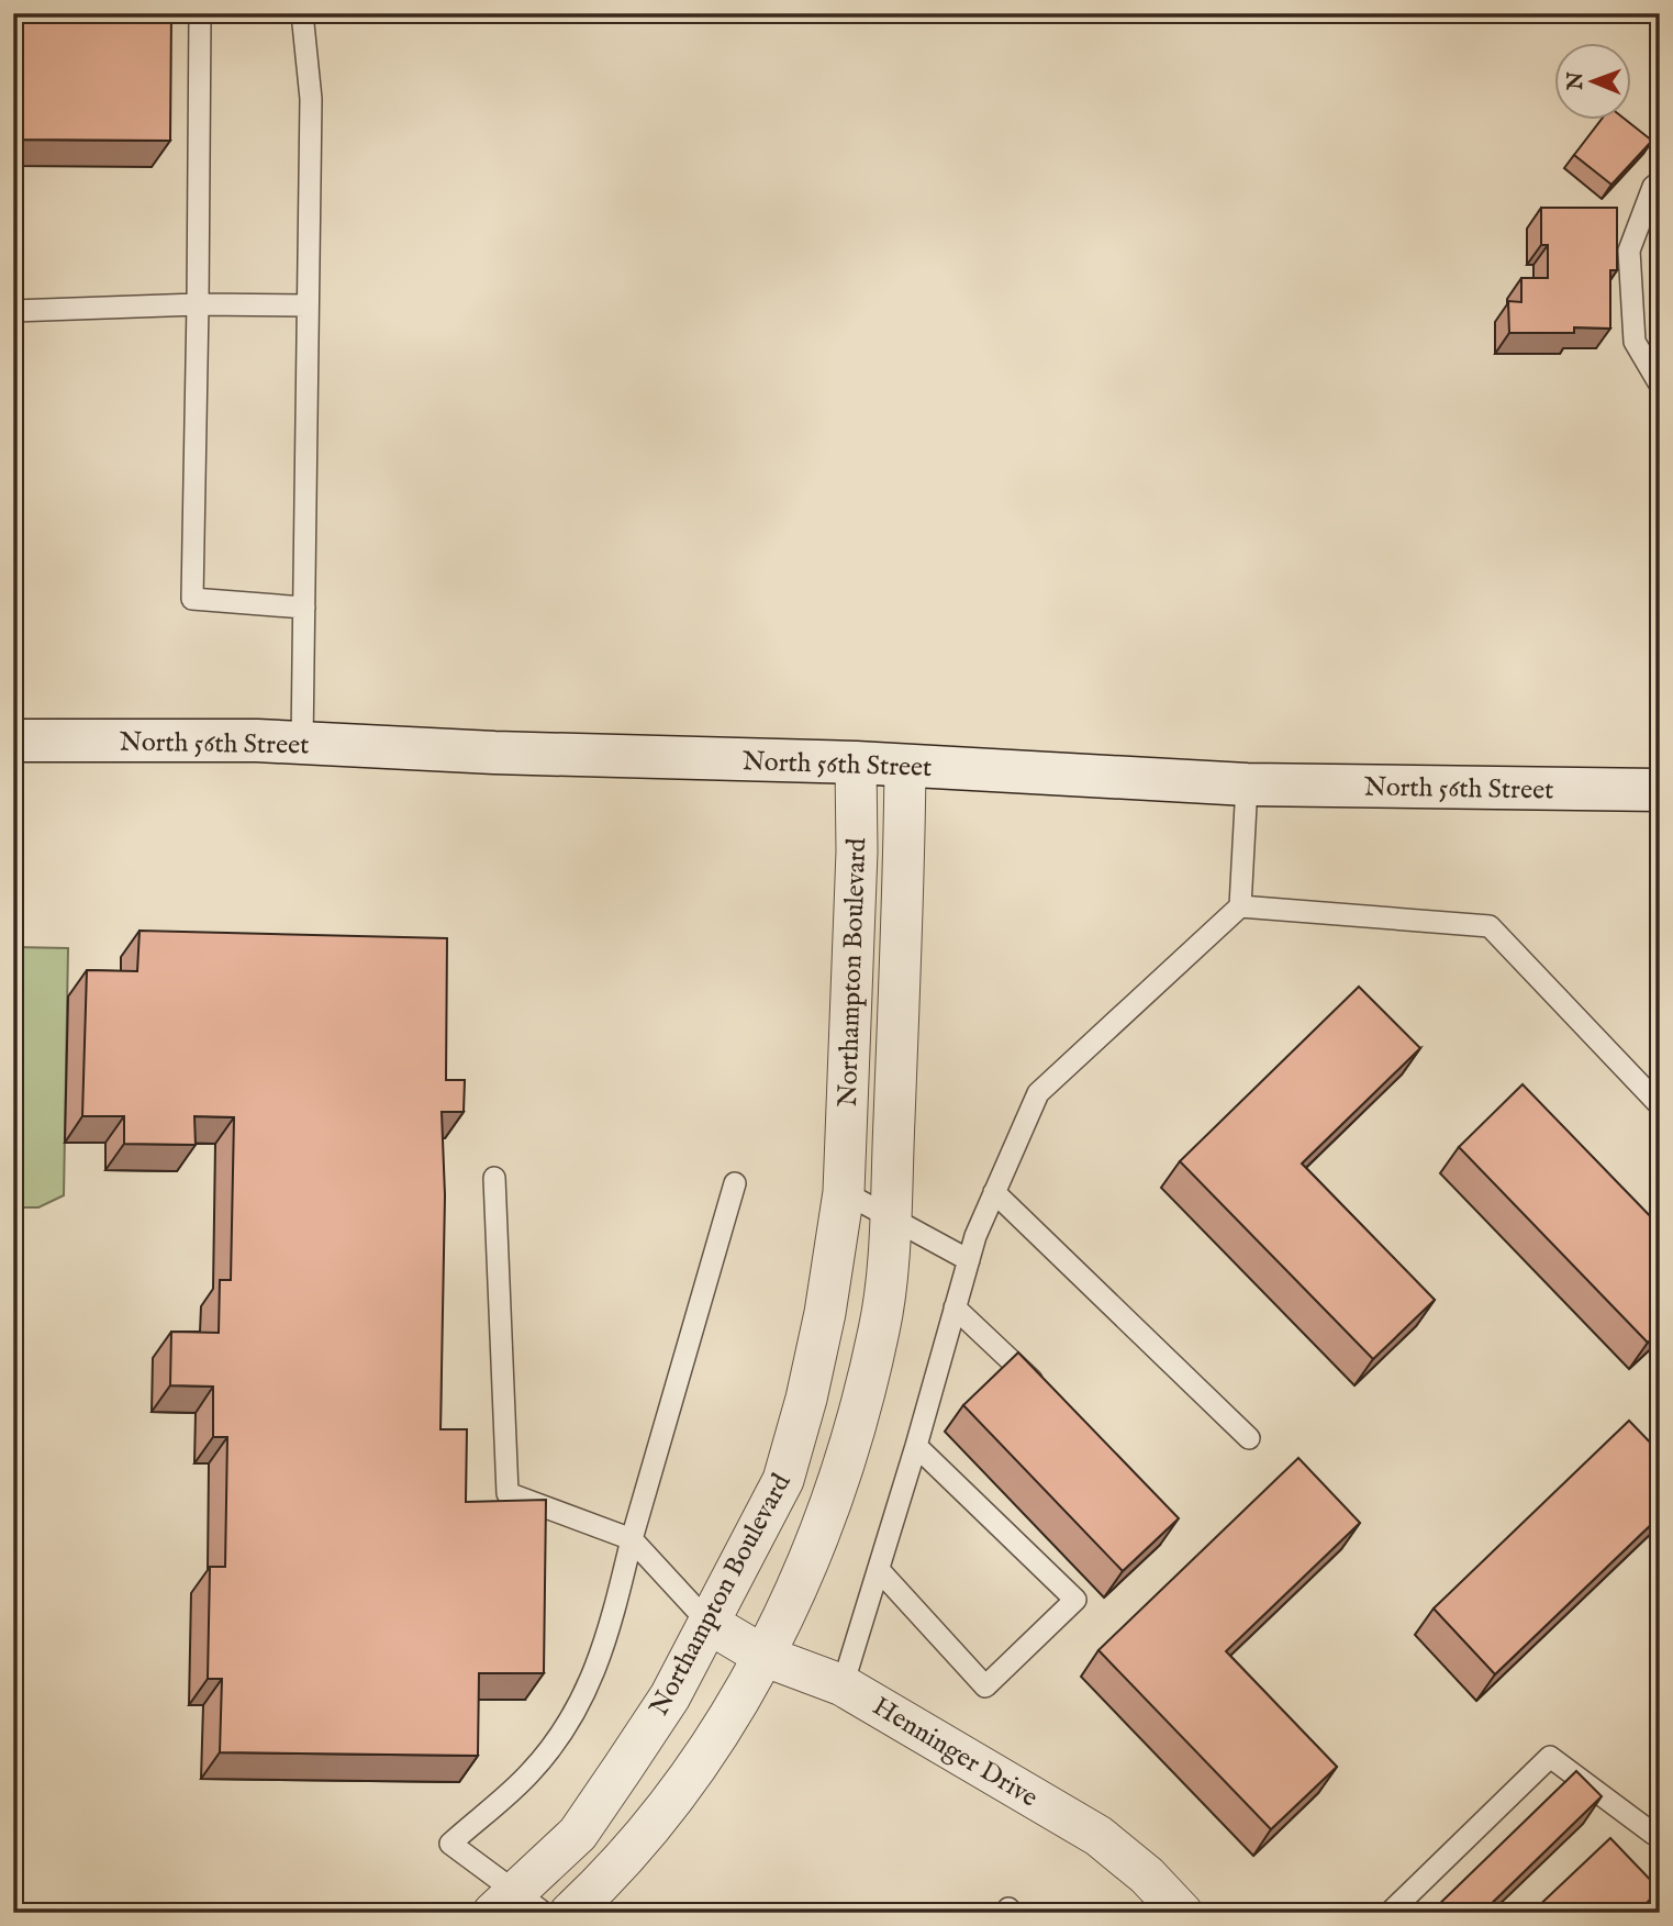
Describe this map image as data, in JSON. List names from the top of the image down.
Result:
{
  "streets": {
    "street": ["North 56th Street", "Northampton Boulevard", "Henninger Drive"]
  },
  "crossings": [
    ["North 56th Street", "Northampton Boulevard"],
    ["Northampton Boulevard", "Henninger Drive"]
  ],
  "north": "left"
}
